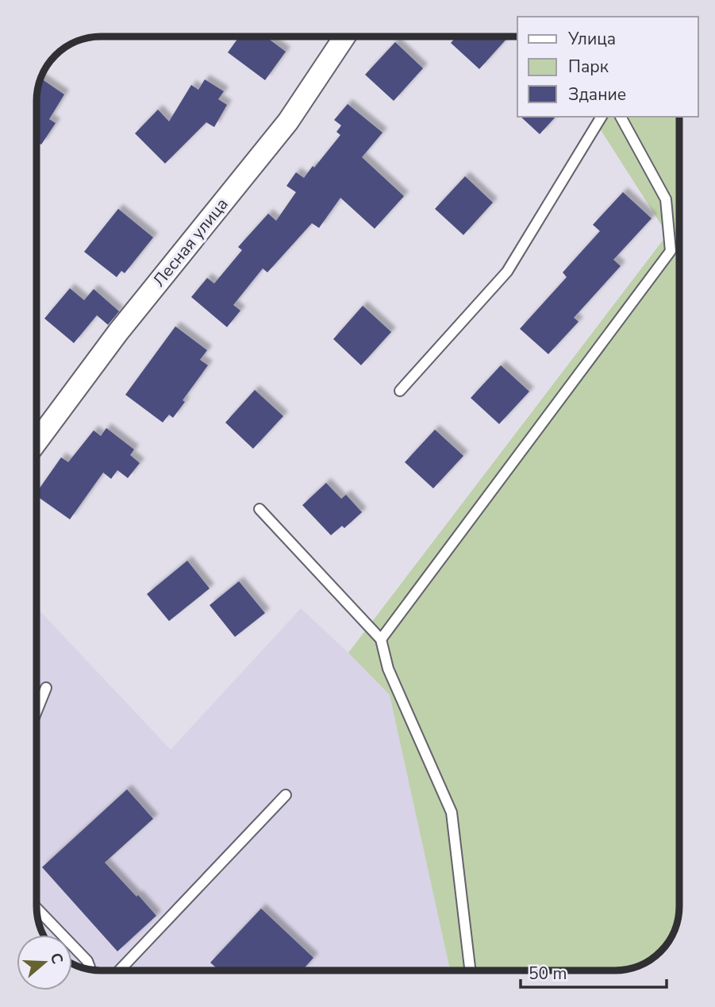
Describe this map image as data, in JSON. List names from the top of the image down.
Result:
{
  "streets": {
    "street": ["Лесная улица"]
  },
  "legend": ["Улица", "Парк", "Здание"],
  "scale_bar": "50 m",
  "north": "right"
}
